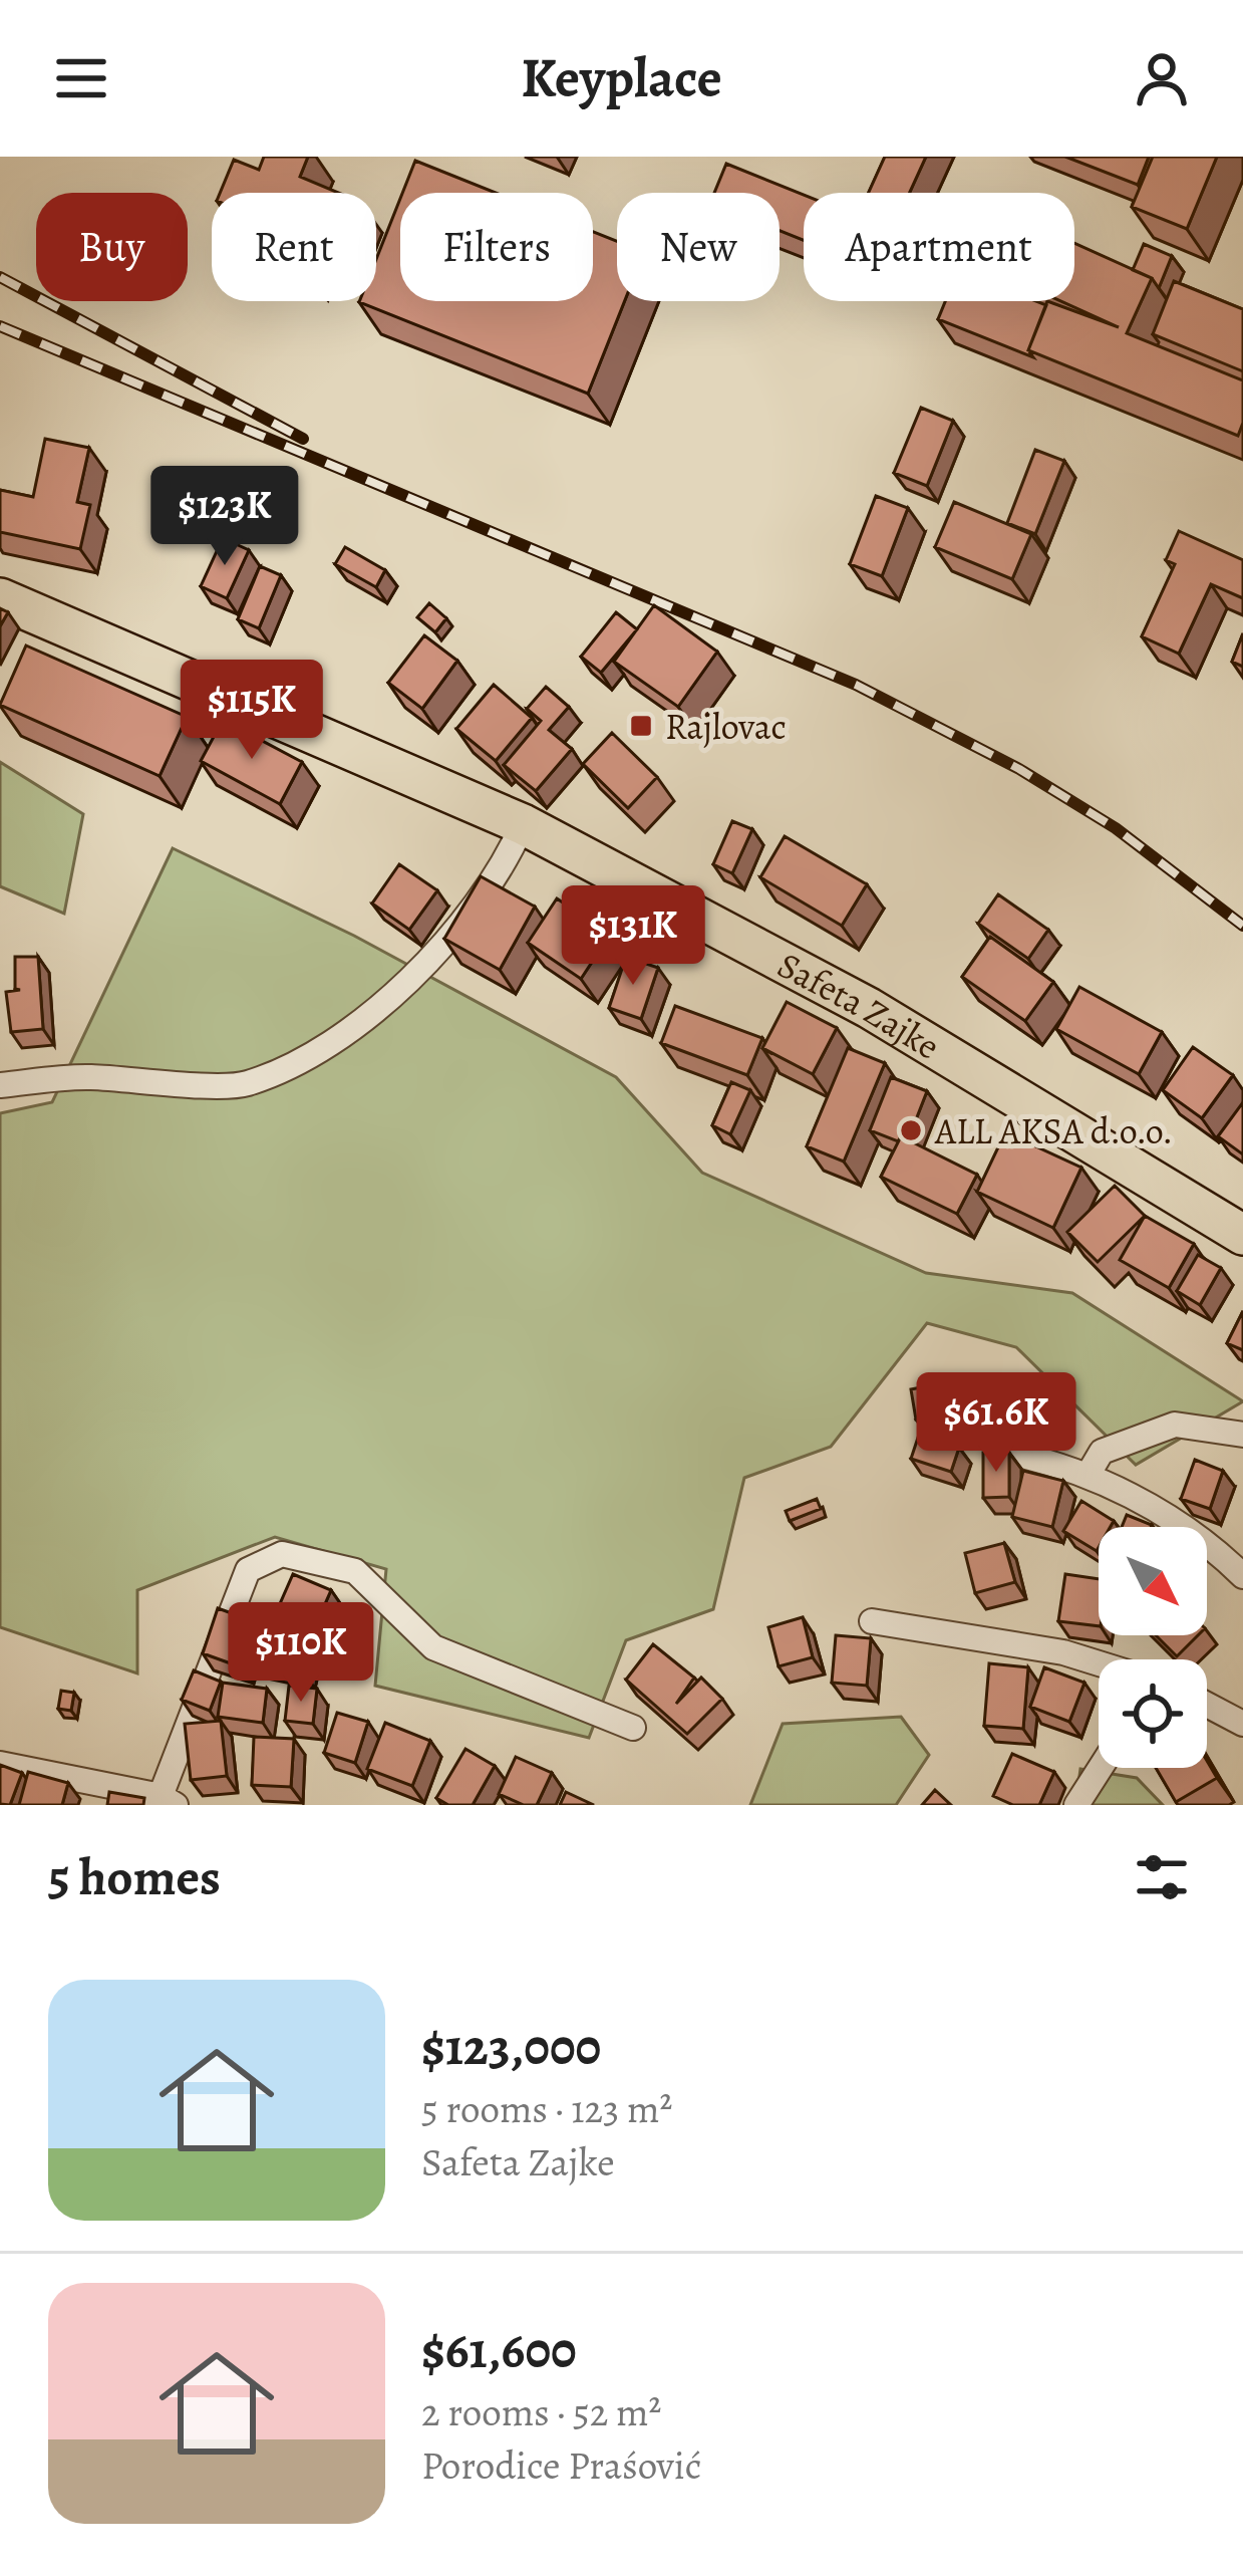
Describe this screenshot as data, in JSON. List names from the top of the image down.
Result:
{
  "streets": {
    "main road": ["Safeta Zajke"]
  },
  "places": {
    "transit": ["Rajlovac"],
    "other": ["ALL AKSA d.o.o."]
  },
  "north": "bottom right",
  "page": {
    "header": "Keyplace",
    "chip": [
      "Buy",
      "Rent",
      "Filters",
      "New",
      "Apartment"
    ],
    "price": [
      "$123K",
      "$115K",
      "$131K",
      "$61.6K",
      "$110K"
    ],
    "heading": "5 homes",
    "list": [
      {
        "name": "$123,000",
        "note": "5 rooms · 123 m² · Safeta Zajke"
      },
      {
        "name": "$61,600",
        "note": "2 rooms · 52 m² · Porodice Praśović"
      }
    ]
  }
}
